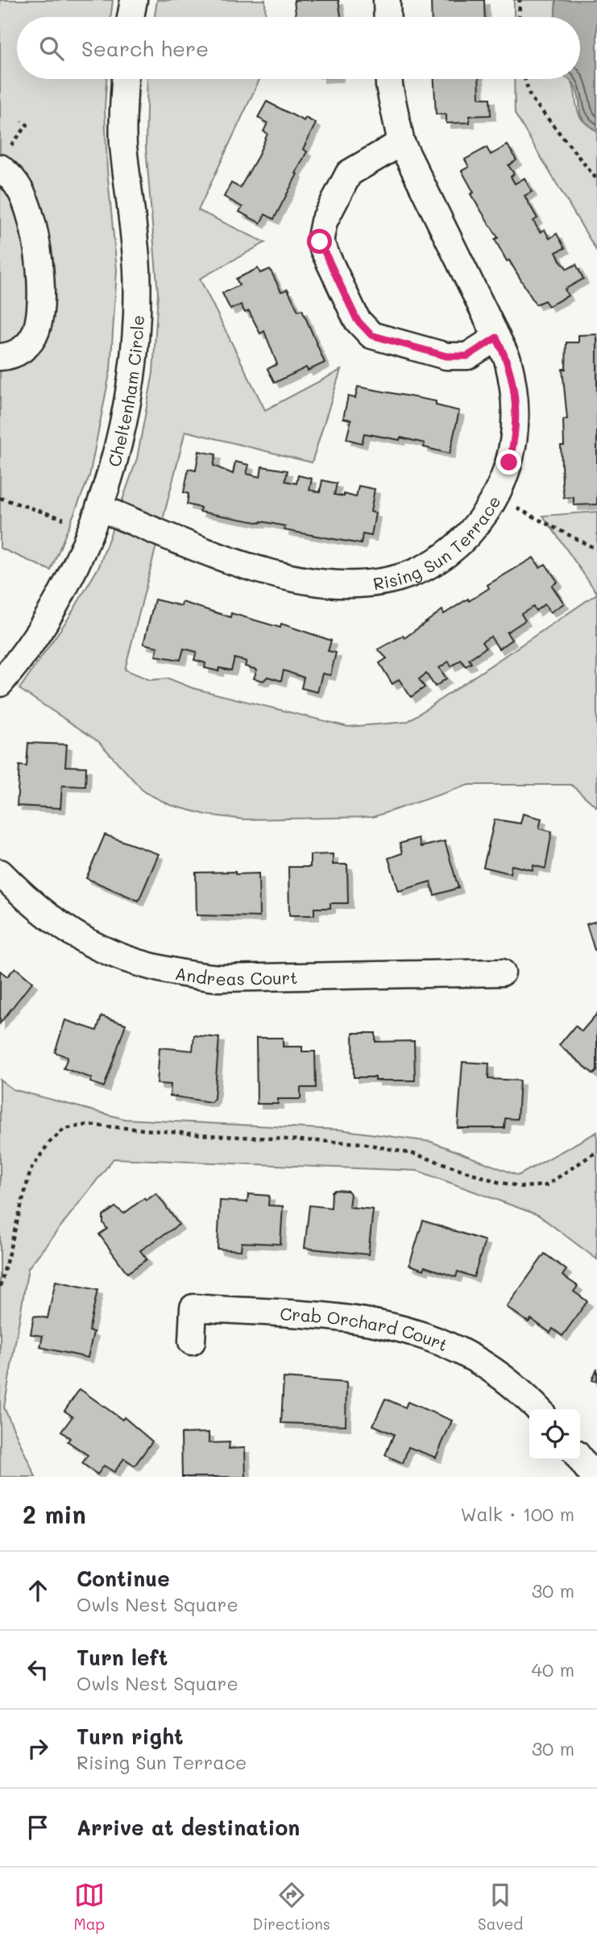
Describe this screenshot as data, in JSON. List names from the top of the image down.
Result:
{
  "streets": {
    "street": [
      "Cheltenham Circle",
      "Rising Sun Terrace",
      "Andreas Court",
      "Crab Orchard Court"
    ]
  },
  "crossings": [
    ["Cheltenham Circle", "Rising Sun Terrace"]
  ],
  "page": {
    "search": "Search here",
    "heading": ["2 min", "Walk · 100 m"],
    "list": [
      ["Continue", "Owls Nest Square", "30 m"],
      ["Turn left", "Owls Nest Square", "40 m"],
      ["Turn right", "Rising Sun Terrace", "30 m"],
      "Arrive at destination"
    ],
    "nav": ["Map", "Directions", "Saved"]
  }
}
